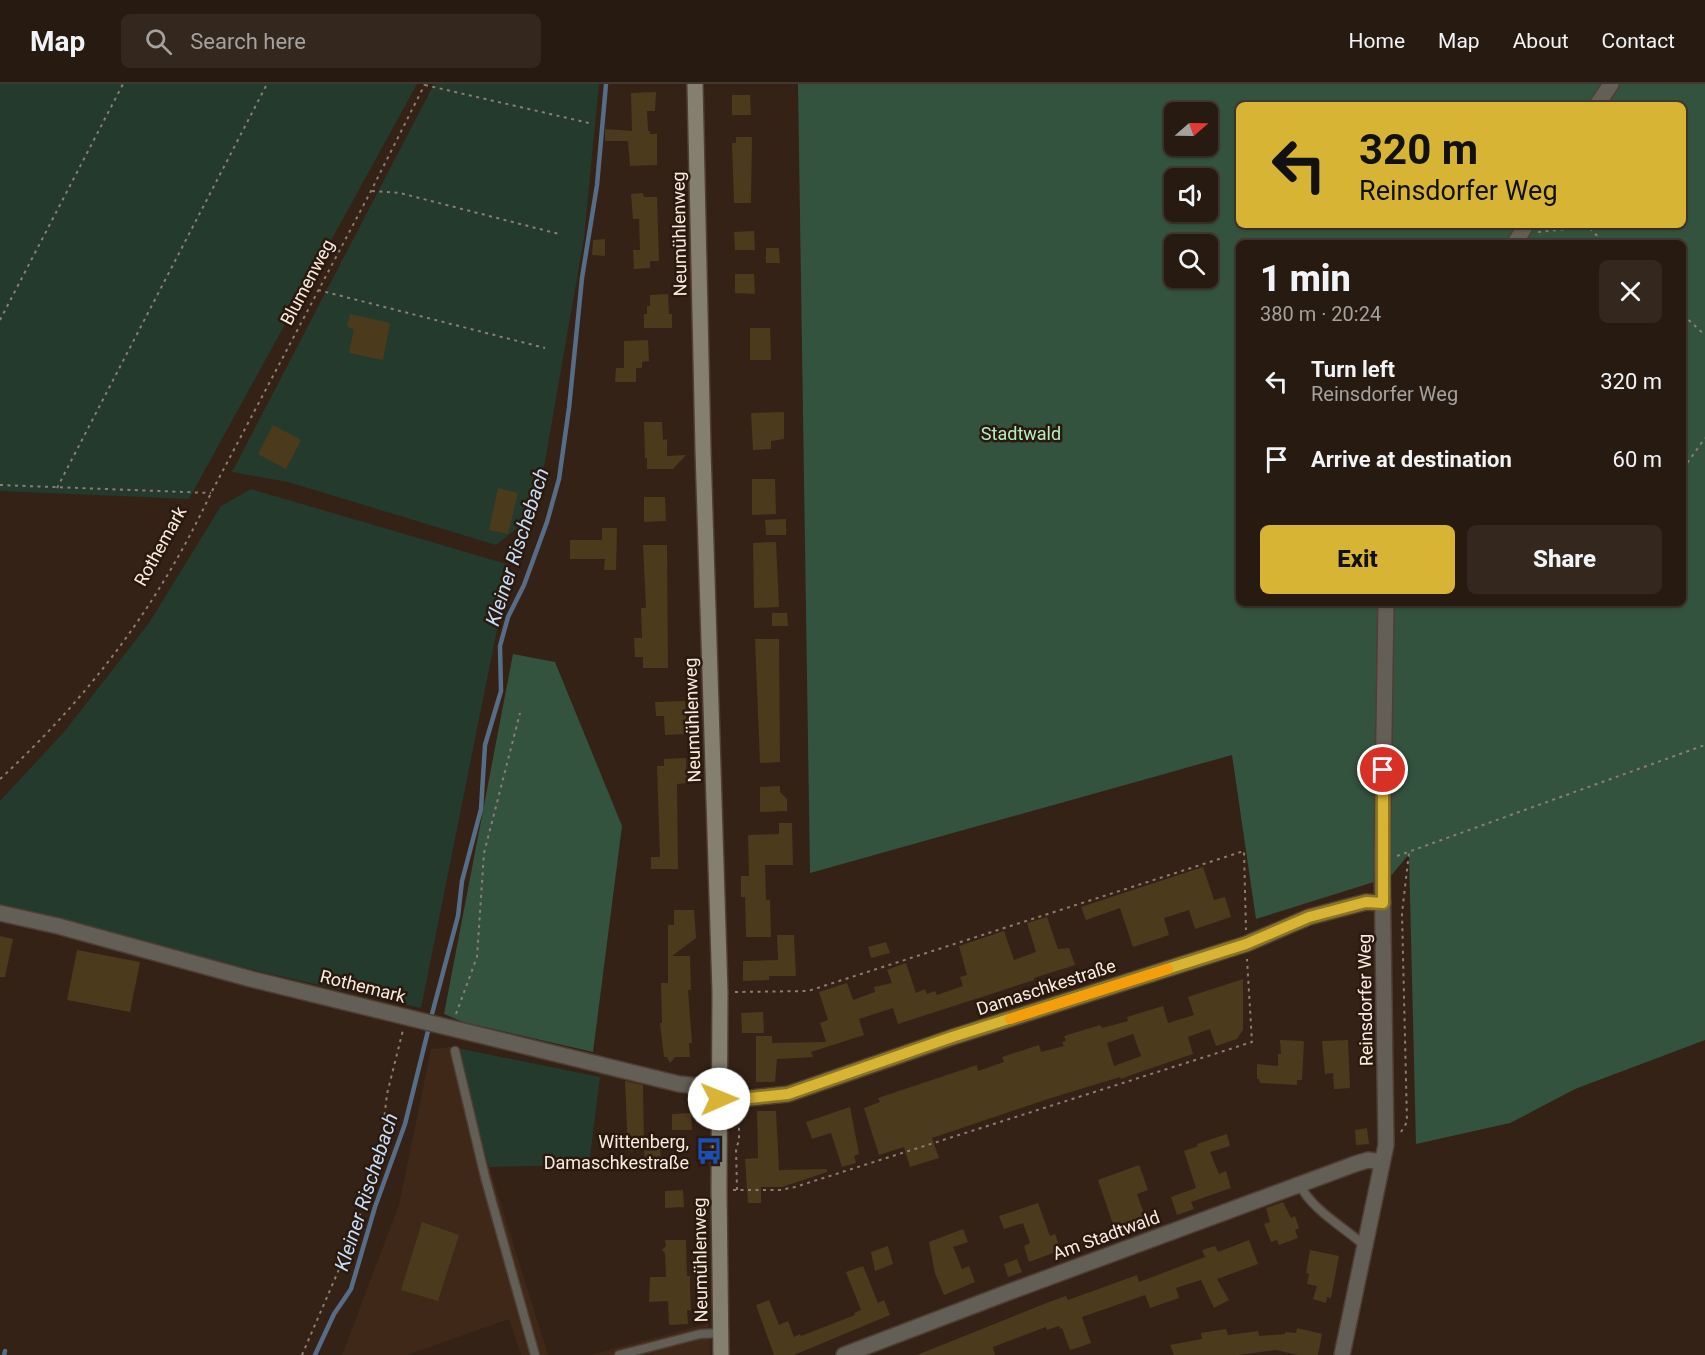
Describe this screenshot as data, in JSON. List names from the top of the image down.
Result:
{
  "streets": {
    "street": [
      "Neumühlenweg",
      "Rothemark",
      "Damaschkestraße",
      "Reinsdorfer Weg",
      "Am Stadtwald"
    ],
    "path": ["Blumenweg"]
  },
  "crossings": [
    ["Neumühlenweg", "Rothemark"],
    ["Neumühlenweg", "Damaschkestraße"],
    ["Blumenweg", "Rothemark"],
    ["Rothemark", "Damaschkestraße"],
    ["Damaschkestraße", "Reinsdorfer Weg"],
    ["Reinsdorfer Weg", "Am Stadtwald"]
  ],
  "water": ["Kleiner Rischebach"],
  "parks": ["Stadtwald"],
  "places": {
    "bus stop": ["Wittenberg, Damaschkestraße"]
  },
  "north": "right",
  "page": {
    "header": "Map",
    "search": "Search here",
    "nav": [
      "Home",
      "Map",
      "About",
      "Contact"
    ],
    "turn": ["320 m", "Reinsdorfer Weg"],
    "heading": ["1 min", "380 m · 20:24"],
    "list": [
      {
        "name": "Turn left",
        "note": "Reinsdorfer Weg",
        "value": "320 m"
      },
      {
        "name": "Arrive at destination",
        "value": "60 m"
      }
    ],
    "buttons": ["Exit", "Share"]
  }
}
